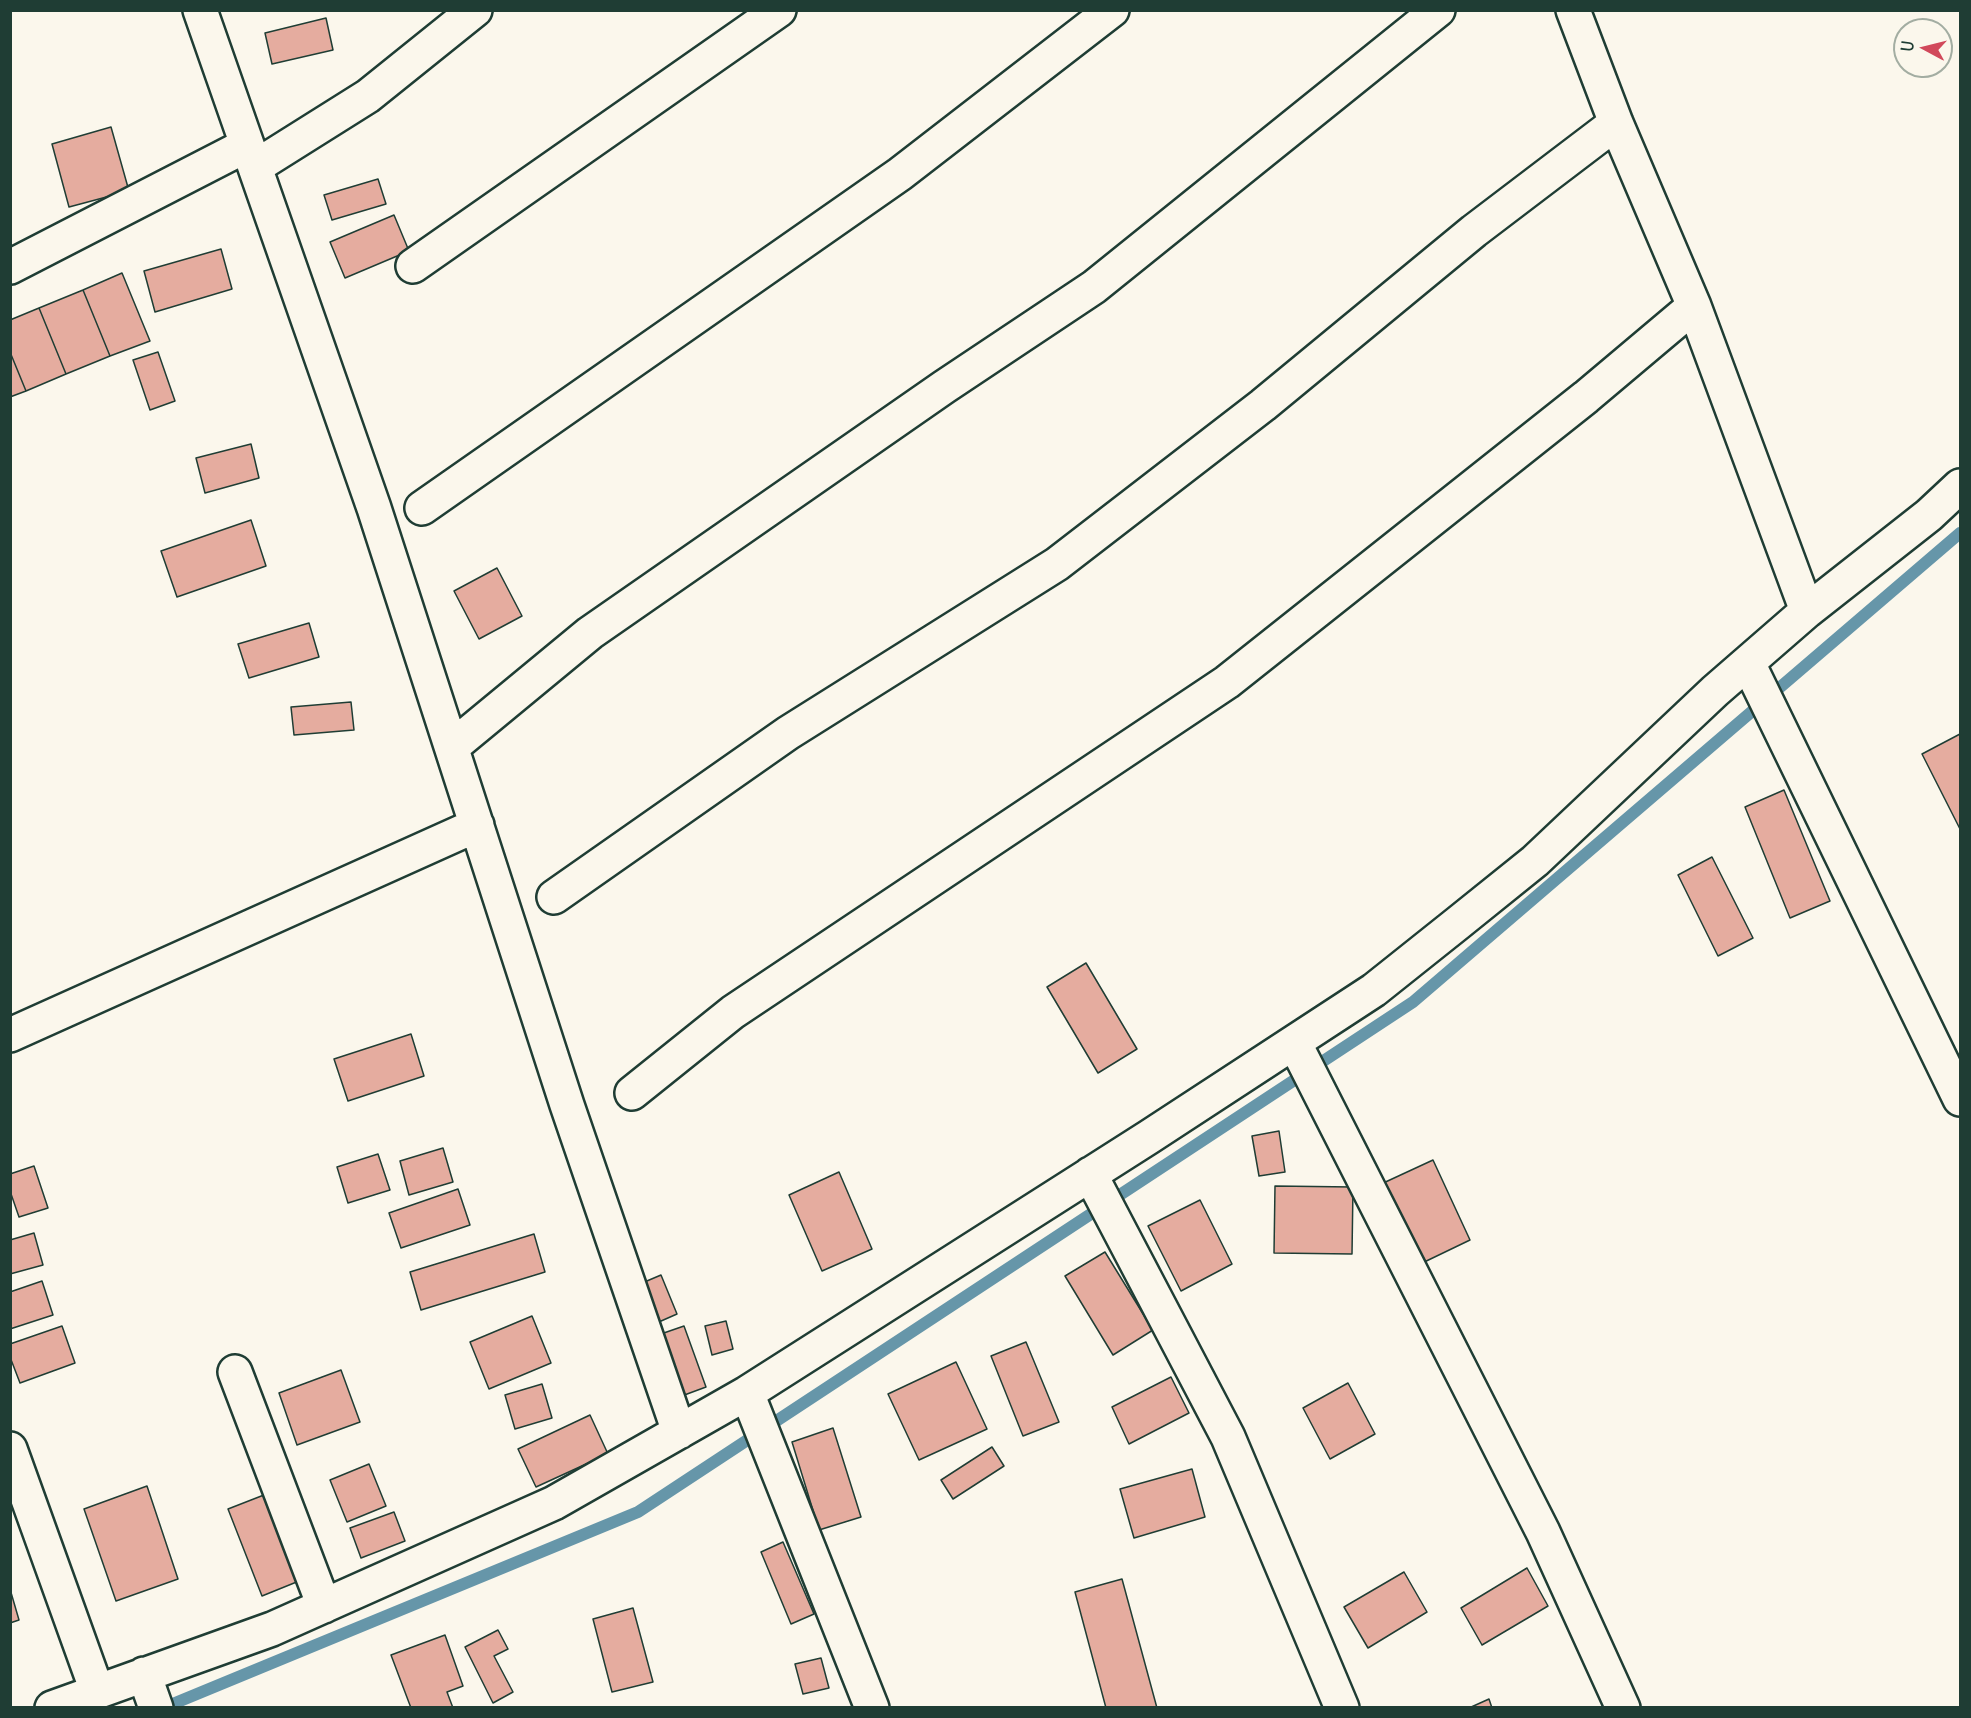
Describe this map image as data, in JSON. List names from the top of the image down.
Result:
{
  "north": "left"
}
